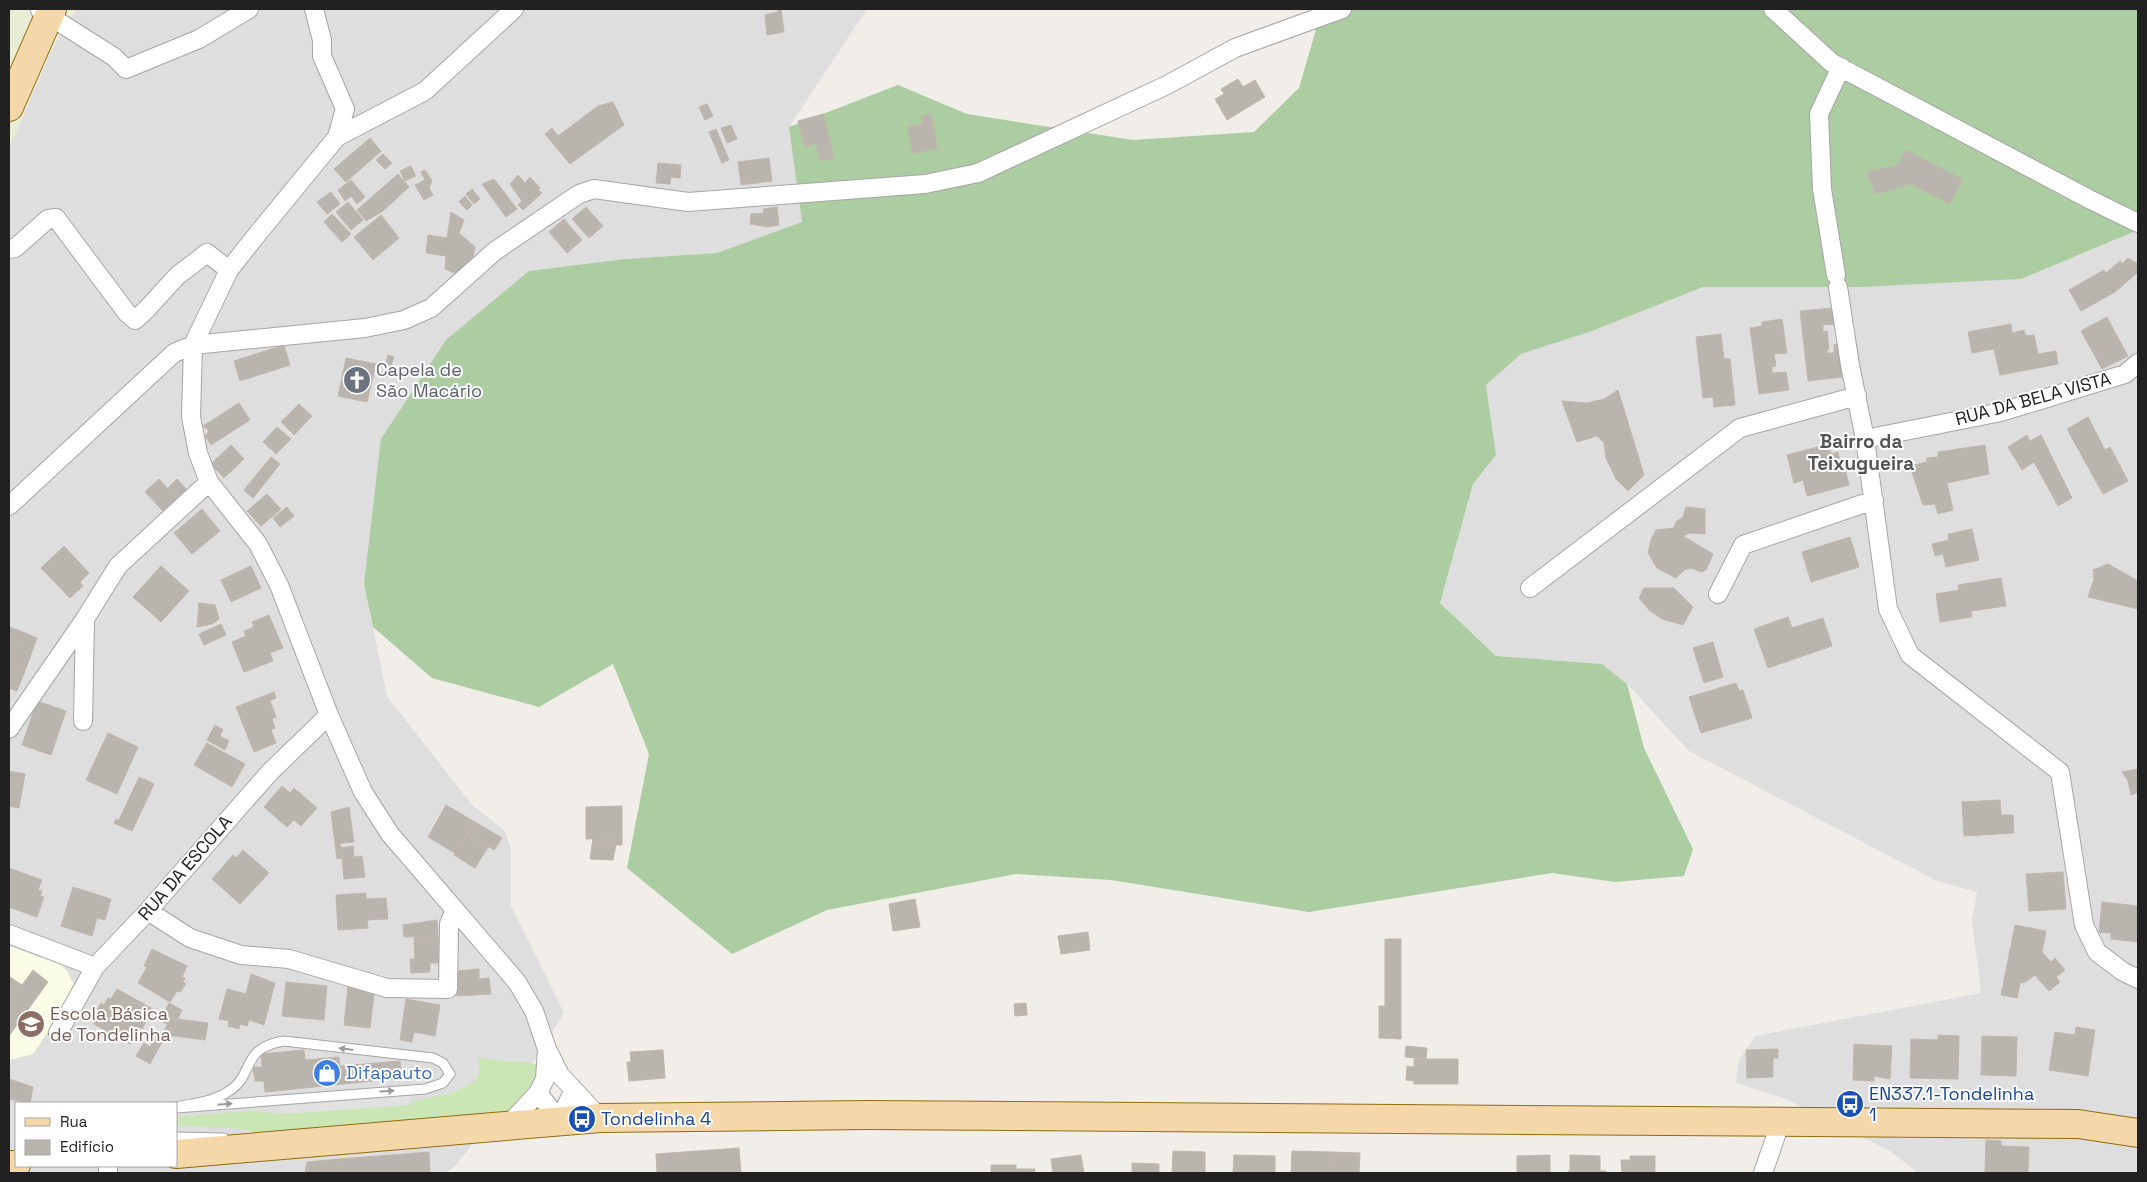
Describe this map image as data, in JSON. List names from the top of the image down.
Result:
{
  "streets": {
    "street": ["RUA DA BELA VISTA", "RUA DA ESCOLA"]
  },
  "districts": ["Bairro da Teixugueira"],
  "places": {
    "church": ["Capela de São Macário"],
    "school or university": ["Escola Básica de Tondelinha"],
    "shop": ["Difapauto"],
    "bus stop": ["EN337.1-Tondelinha 1", "Tondelinha 4"]
  },
  "legend": ["Rua", "Edifício"]
}
